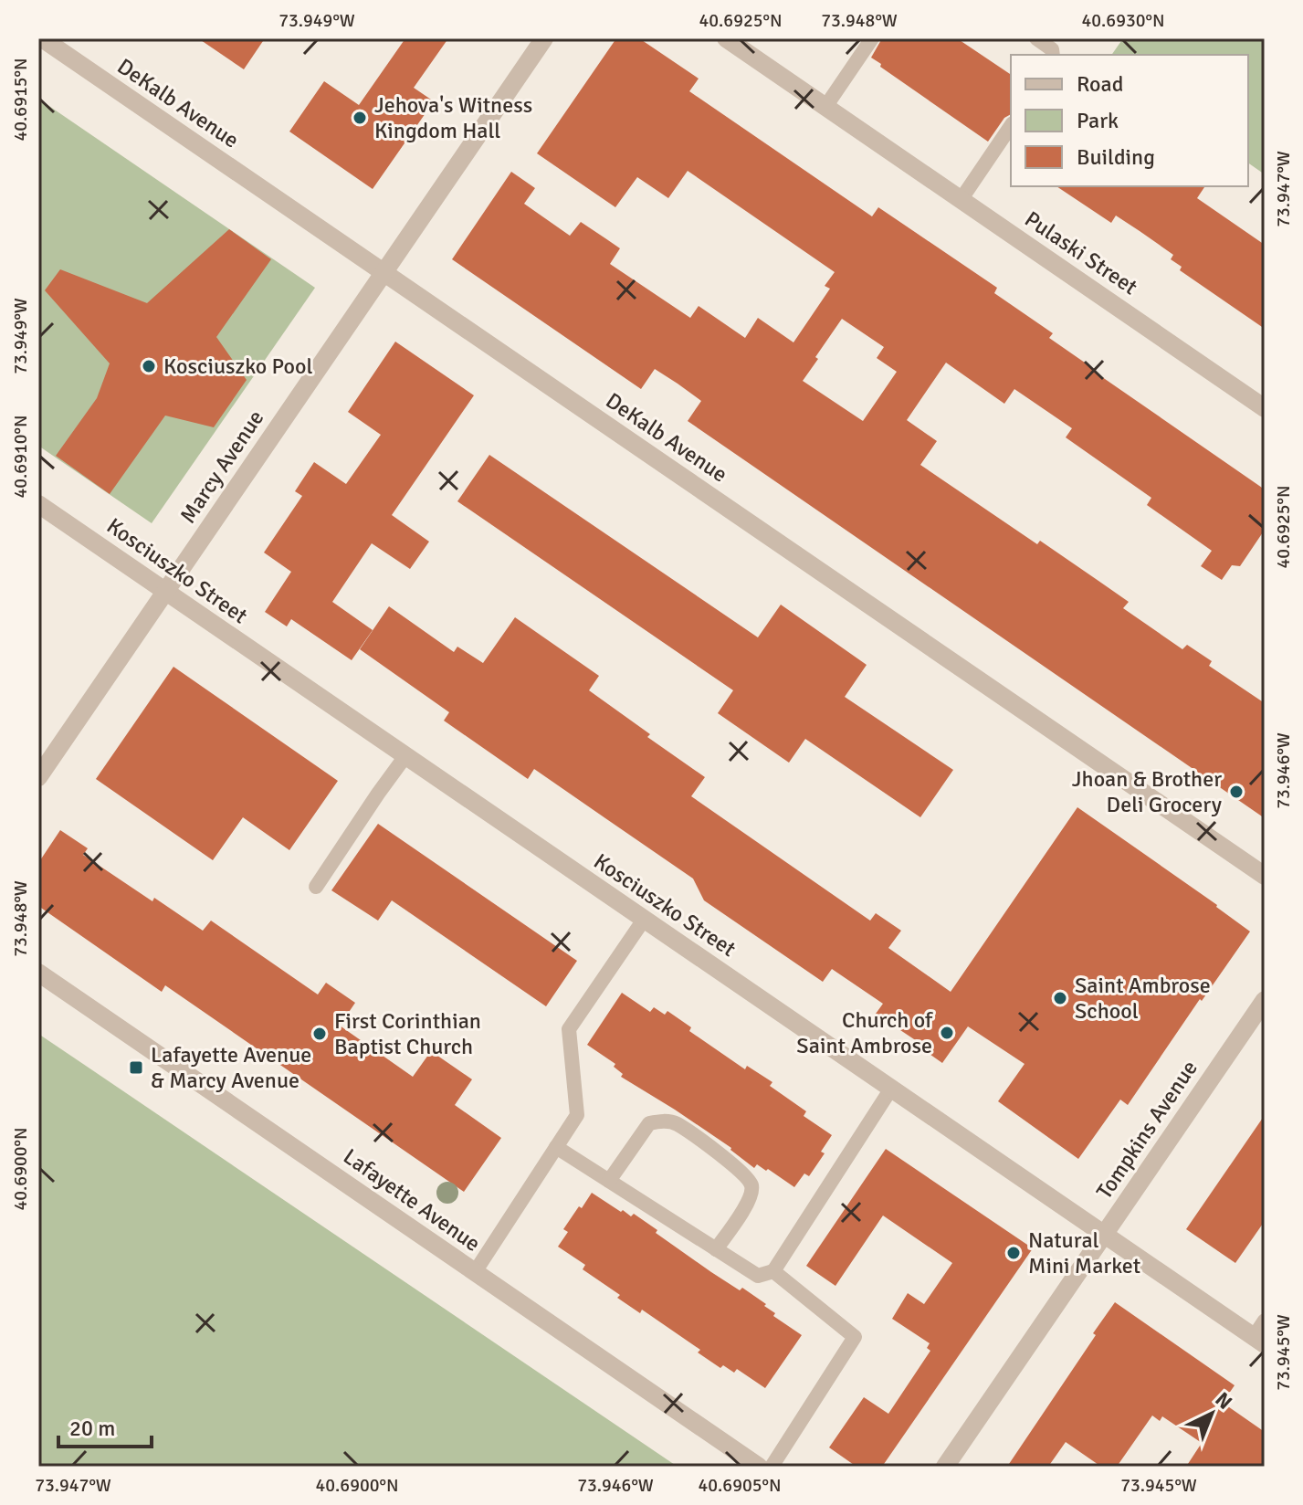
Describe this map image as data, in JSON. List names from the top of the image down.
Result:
{
  "streets": {
    "street": [
      "DeKalb Avenue",
      "Pulaski Street",
      "Marcy Avenue",
      "Kosciuszko Street",
      "Tompkins Avenue",
      "Lafayette Avenue"
    ]
  },
  "crossings": [
    ["DeKalb Avenue", "Marcy Avenue"],
    ["Marcy Avenue", "Kosciuszko Street"],
    ["Kosciuszko Street", "Tompkins Avenue"]
  ],
  "places": {
    "other": [
      "Jehova's Witness Kingdom Hall",
      "Kosciuszko Pool",
      "Jhoan & Brother Deli Grocery",
      "Saint Ambrose School",
      "Church of Saint Ambrose",
      "First Corinthian Baptist Church",
      "Natural Mini Market"
    ],
    "transit": ["Lafayette Avenue & Marcy Avenue"]
  },
  "legend": ["Road", "Park", "Building"],
  "scale_bar": "20 m",
  "north": "top right",
  "coordinates": [
    "73.949°W",
    "40.6925°N",
    "73.948°W",
    "40.6930°N",
    "40.6915°N",
    "73.947°W",
    "40.6910°N",
    "73.946°W",
    "40.6900°N",
    "73.945°W",
    "40.6905°N"
  ]
}
